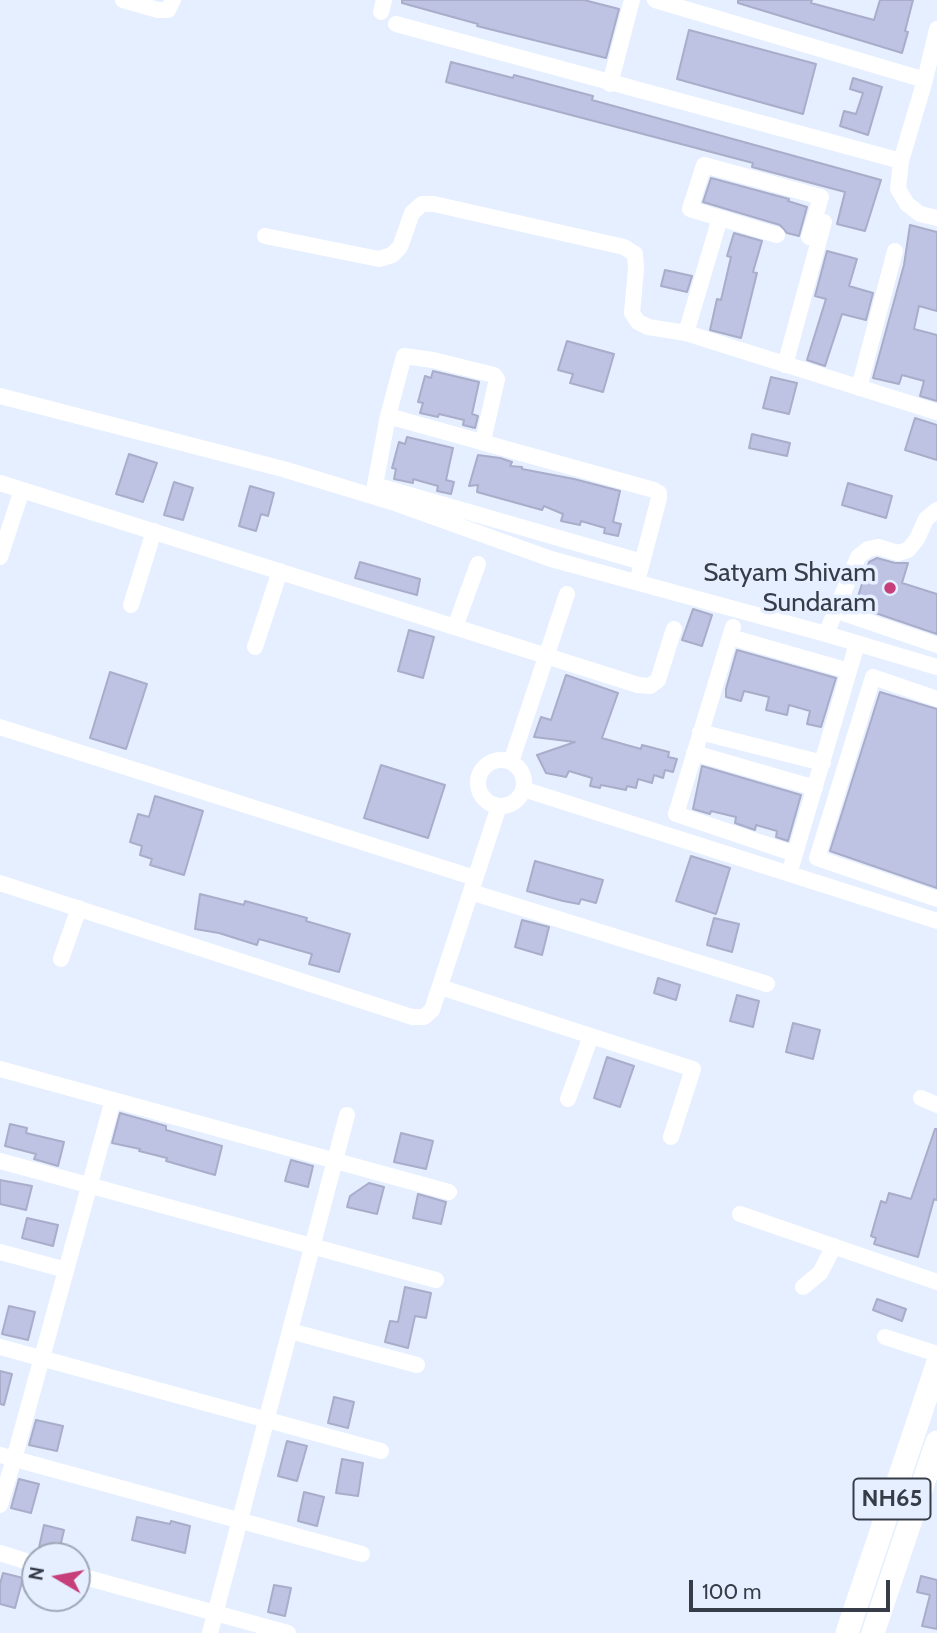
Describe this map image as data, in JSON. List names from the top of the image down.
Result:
{
  "streets": {
    "highway": ["NH65"]
  },
  "places": ["Satyam Shivam Sundaram"],
  "scale_bar": "100 m",
  "north": "left"
}
